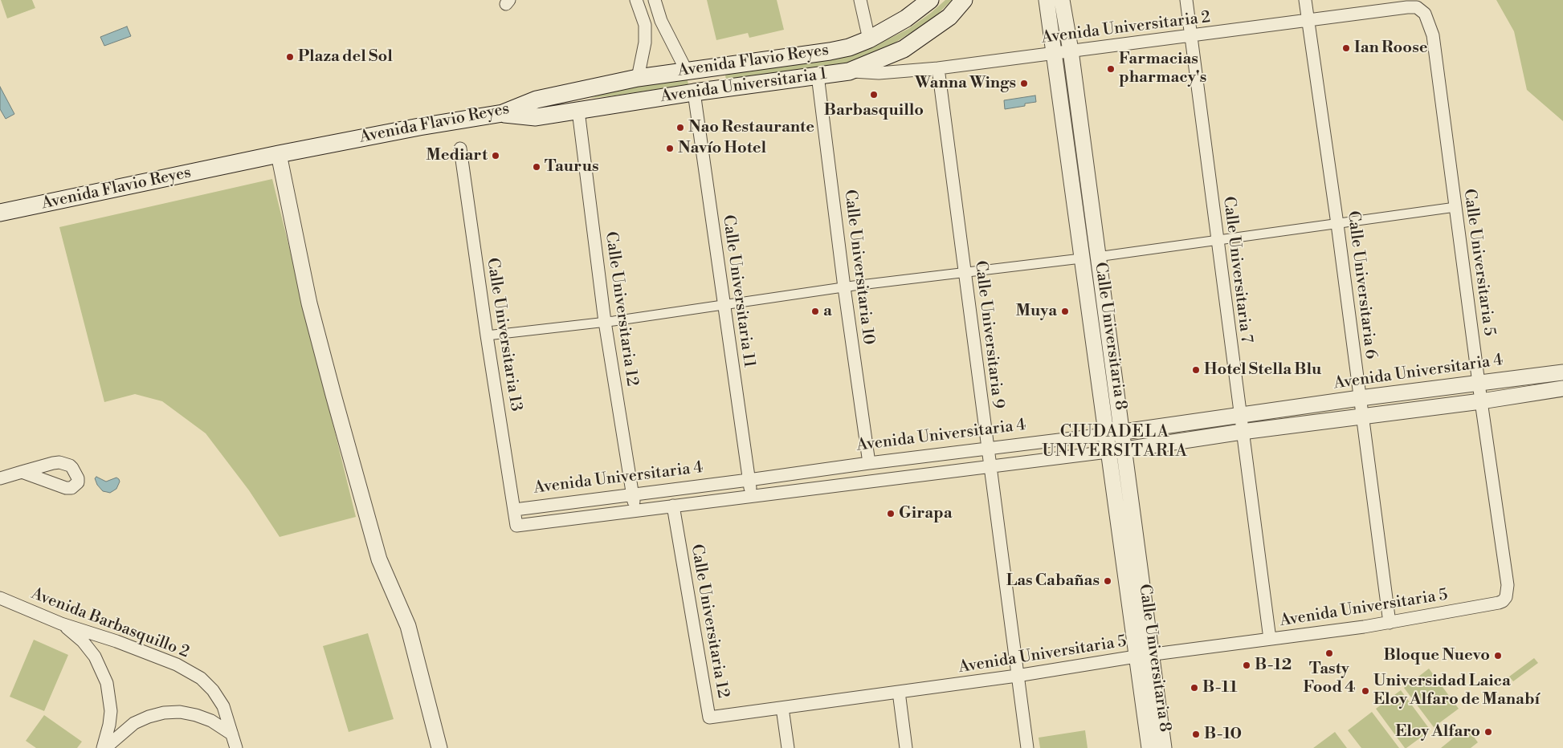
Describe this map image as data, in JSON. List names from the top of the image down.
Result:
{
  "streets": {
    "main road": ["Avenida Flavio Reyes", "Avenida Universitaria 1"],
    "street": [
      "Avenida Universitaria 2",
      "Calle Universitaria 5",
      "Calle Universitaria 10",
      "Calle Universitaria 7",
      "Calle Universitaria 6",
      "Calle Universitaria 11",
      "Calle Universitaria 12",
      "Calle Universitaria 13",
      "Calle Universitaria 9",
      "Calle Universitaria 8",
      "Avenida Universitaria 4",
      "Avenida Universitaria 5",
      "Avenida Barbasquillo 2"
    ]
  },
  "crossings": [
    ["Avenida Universitaria 2", "Avenida Universitaria 1"],
    ["Avenida Universitaria 2", "Calle Universitaria 5"],
    ["Avenida Universitaria 2", "Calle Universitaria 7"],
    ["Avenida Universitaria 2", "Calle Universitaria 6"],
    ["Avenida Universitaria 2", "Calle Universitaria 9"],
    ["Avenida Universitaria 2", "Calle Universitaria 8"],
    ["Avenida Flavio Reyes", "Avenida Universitaria 1"],
    ["Avenida Universitaria 1", "Calle Universitaria 10"],
    ["Avenida Universitaria 1", "Calle Universitaria 11"],
    ["Avenida Universitaria 1", "Calle Universitaria 12"],
    ["Calle Universitaria 5", "Avenida Universitaria 4"],
    ["Calle Universitaria 5", "Avenida Universitaria 5"],
    ["Calle Universitaria 10", "Avenida Universitaria 4"],
    ["Calle Universitaria 7", "Avenida Universitaria 4"],
    ["Calle Universitaria 7", "Avenida Universitaria 5"],
    ["Calle Universitaria 6", "Avenida Universitaria 4"],
    ["Calle Universitaria 6", "Avenida Universitaria 5"],
    ["Calle Universitaria 11", "Avenida Universitaria 4"],
    ["Calle Universitaria 12", "Calle Universitaria 13"],
    ["Calle Universitaria 12", "Avenida Universitaria 4"],
    ["Calle Universitaria 12", "Avenida Universitaria 5"],
    ["Calle Universitaria 13", "Avenida Universitaria 4"],
    ["Calle Universitaria 9", "Avenida Universitaria 4"],
    ["Calle Universitaria 9", "Avenida Universitaria 5"],
    ["Calle Universitaria 8", "Avenida Universitaria 4"],
    ["Calle Universitaria 8", "Avenida Universitaria 5"]
  ],
  "districts": ["CIUDADELA UNIVERSITARIA"],
  "places": [
    "Ian Roose",
    "Plaza del Sol",
    "Farmacias pharmacy's",
    "Wanna Wings",
    "Barbasquillo",
    "Nao Restaurante",
    "Navío Hotel",
    "Mediart",
    "Taurus",
    "a",
    "Muya",
    "Hotel Stella Blu",
    "Girapa",
    "Las Cabañas",
    "Tasty Food 4",
    "Bloque Nuevo",
    "B-12",
    "B-11",
    "Universidad Laica Eloy Alfaro de Manabí",
    "Eloy Alfaro",
    "B-10"
  ]
}
